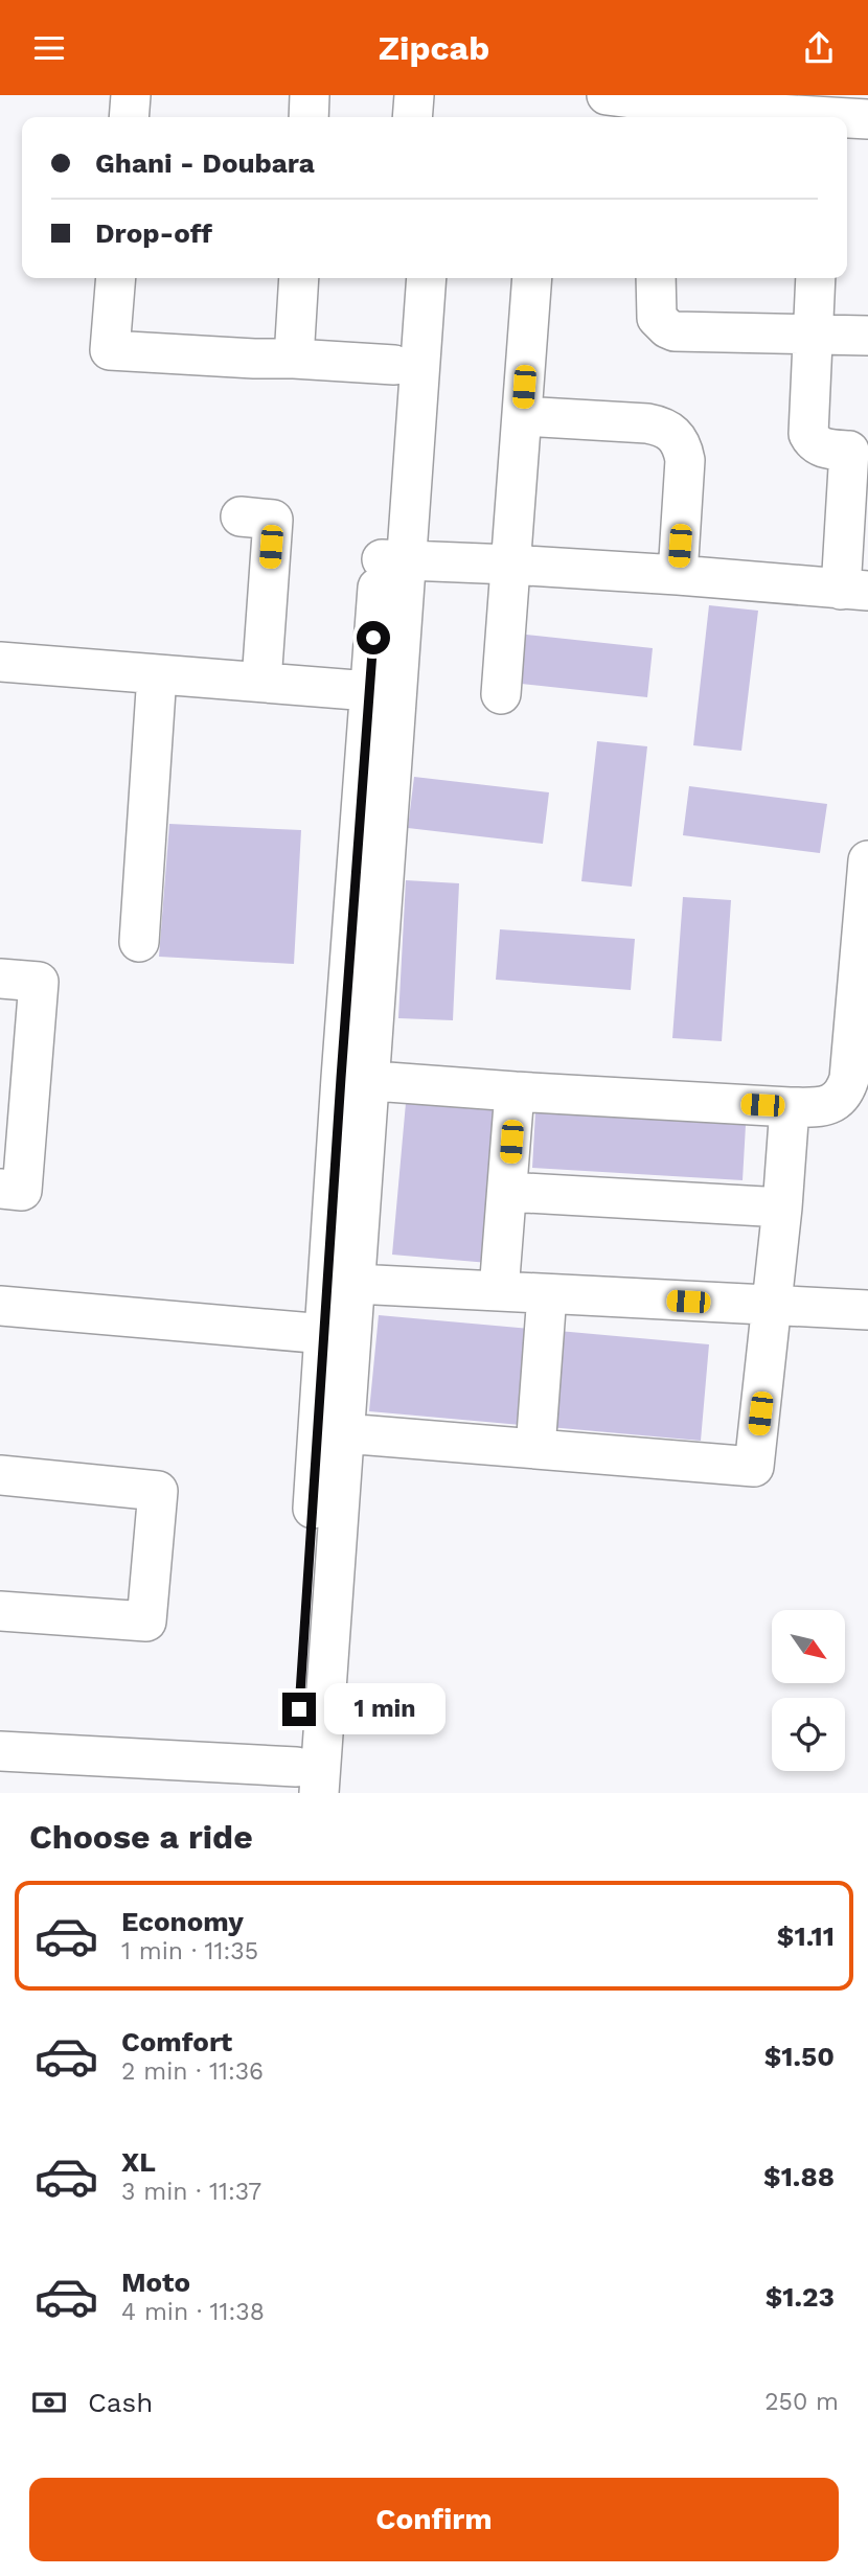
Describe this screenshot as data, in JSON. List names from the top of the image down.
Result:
{
  "north": "bottom right",
  "page": {
    "header": "Zipcab",
    "banner": ["Ghani - Doubara", "Drop-off"],
    "bubble": "1 min",
    "heading": "Choose a ride",
    "list": [
      {
        "name": "Economy",
        "note": "1 min · 11:35",
        "value": "$1.11"
      },
      {
        "name": "Comfort",
        "note": "2 min · 11:36",
        "value": "$1.50"
      },
      {
        "name": "XL",
        "note": "3 min · 11:37",
        "value": "$1.88"
      },
      {
        "name": "Moto",
        "note": "4 min · 11:38",
        "value": "$1.23"
      }
    ],
    "pay": ["Cash", "250 m"],
    "buttons": "Confirm"
  }
}
